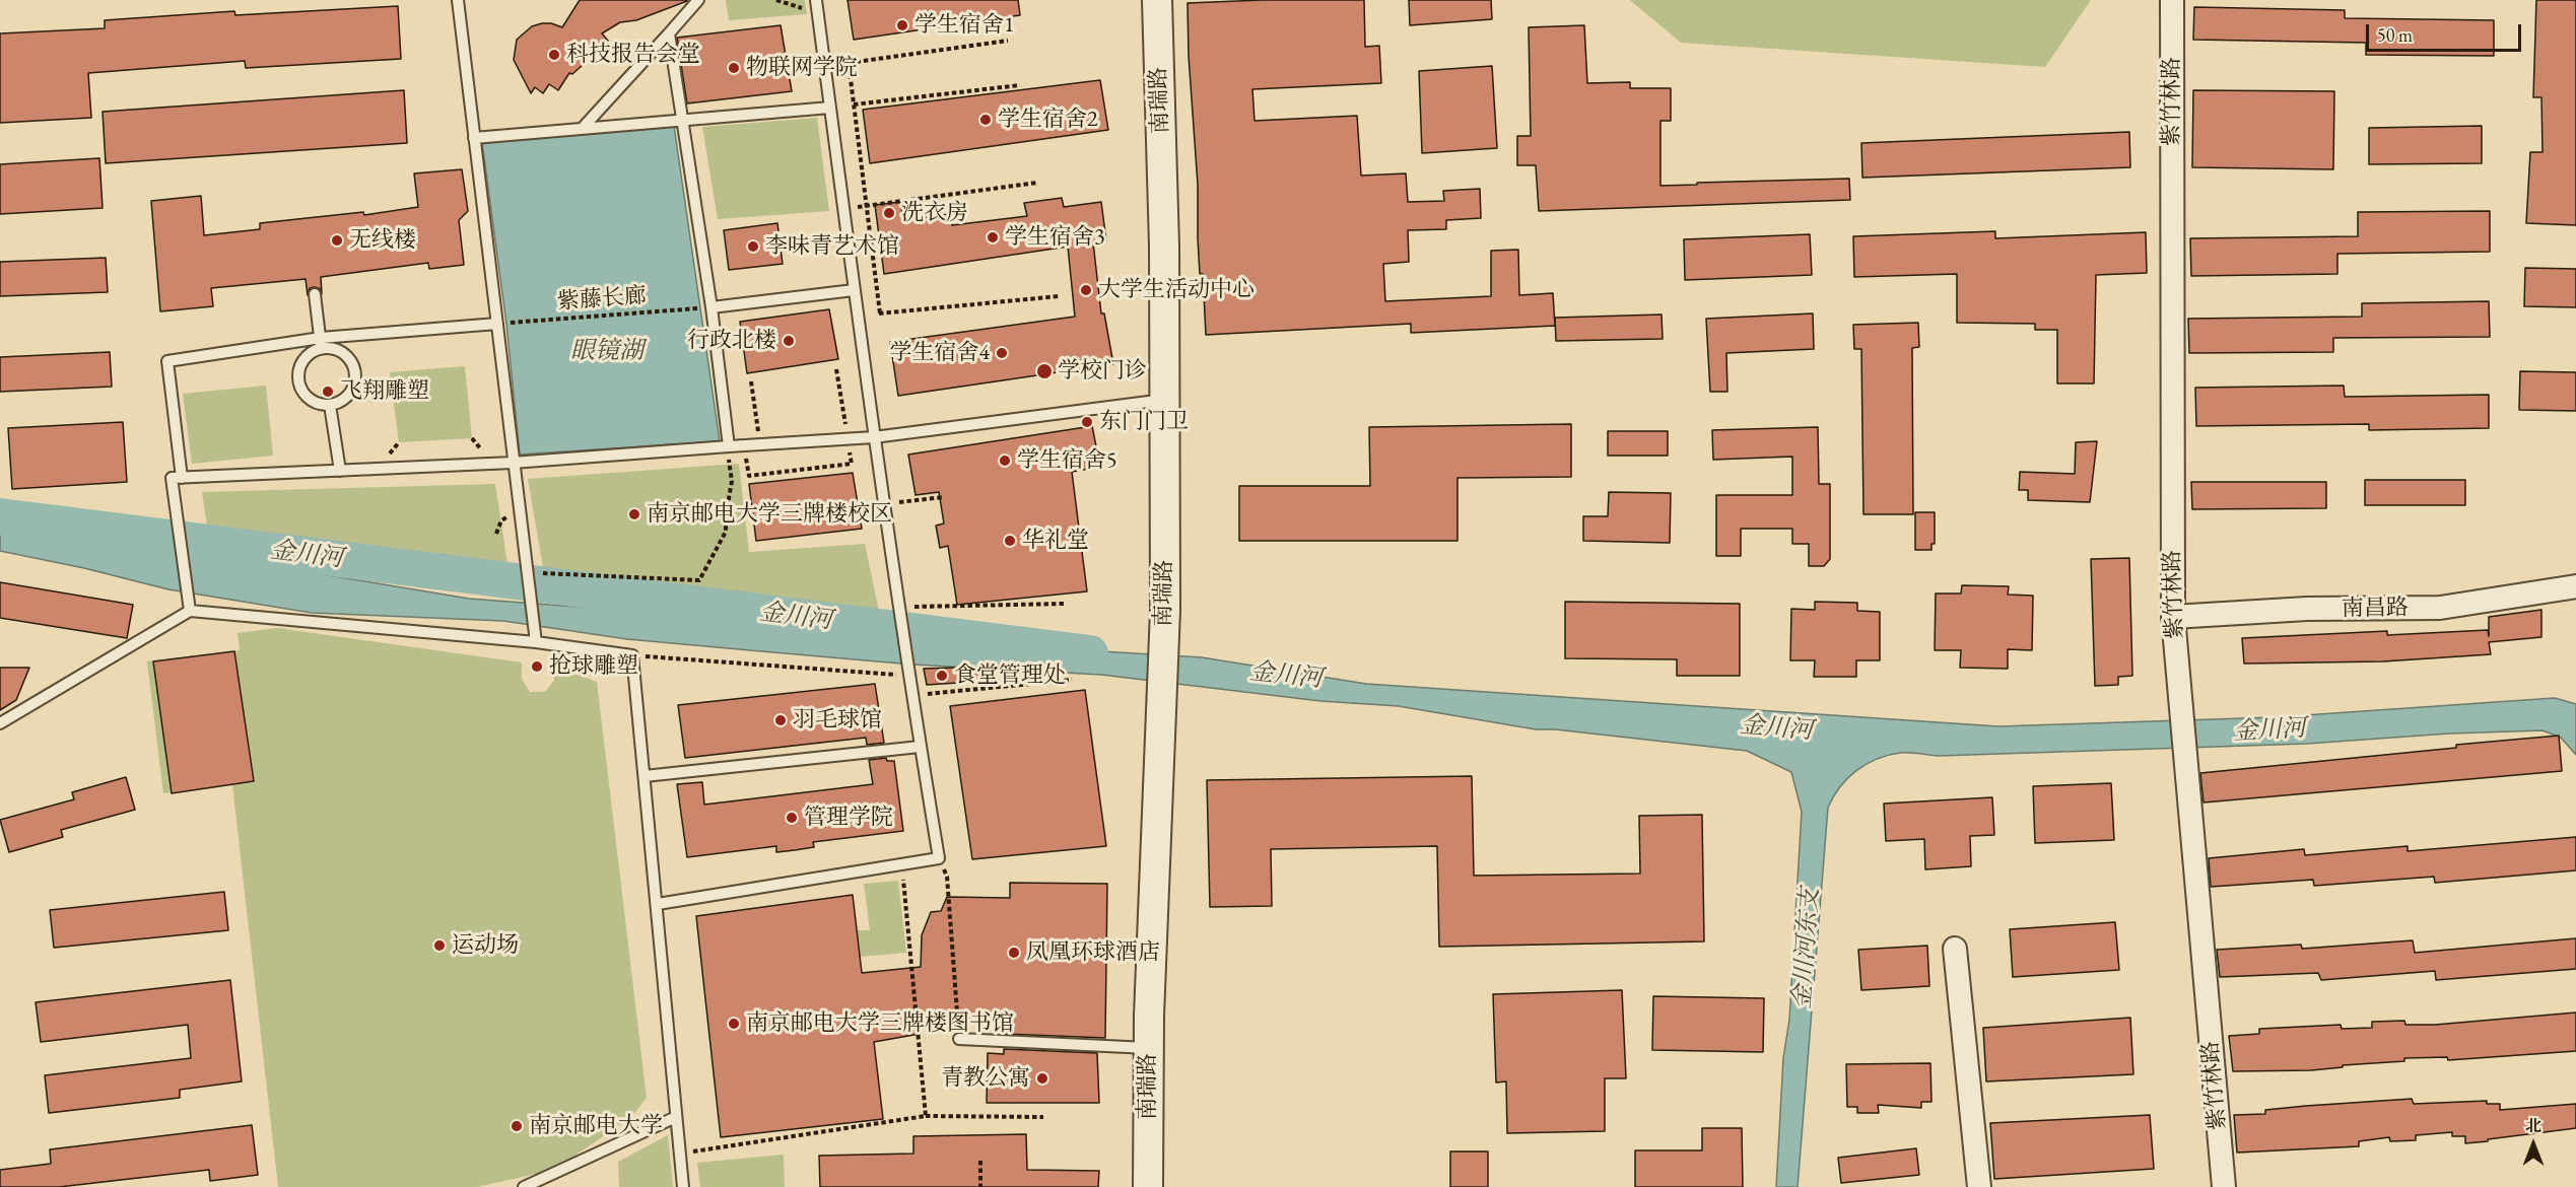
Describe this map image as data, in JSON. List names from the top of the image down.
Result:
{
  "streets": {
    "street": ["南瑞路", "紫竹林路", "南昌路"],
    "path": ["紫藤长廊"]
  },
  "crossings": [
    ["紫竹林路", "南昌路"]
  ],
  "water": ["眼镜湖", "金川河", "金川河东支"],
  "places": [
    "学生宿舍1",
    "科技报告会堂",
    "物联网学院",
    "学生宿舍2",
    "洗衣房",
    "学生宿舍3",
    "无线楼",
    "李味青艺术馆",
    "大学生活动中心",
    "行政北楼",
    "学生宿舍4",
    "学校门诊",
    "飞翔雕塑",
    "东门门卫",
    "学生宿舍5",
    "南京邮电大学三牌楼校区",
    "华礼堂",
    "抢球雕塑",
    "食堂管理处",
    "羽毛球馆",
    "管理学院",
    "运动场",
    "凤凰环球酒店",
    "南京邮电大学三牌楼图书馆",
    "青教公寓",
    "南京邮电大学"
  ],
  "scale_bar": "50 m",
  "north": "top"
}
